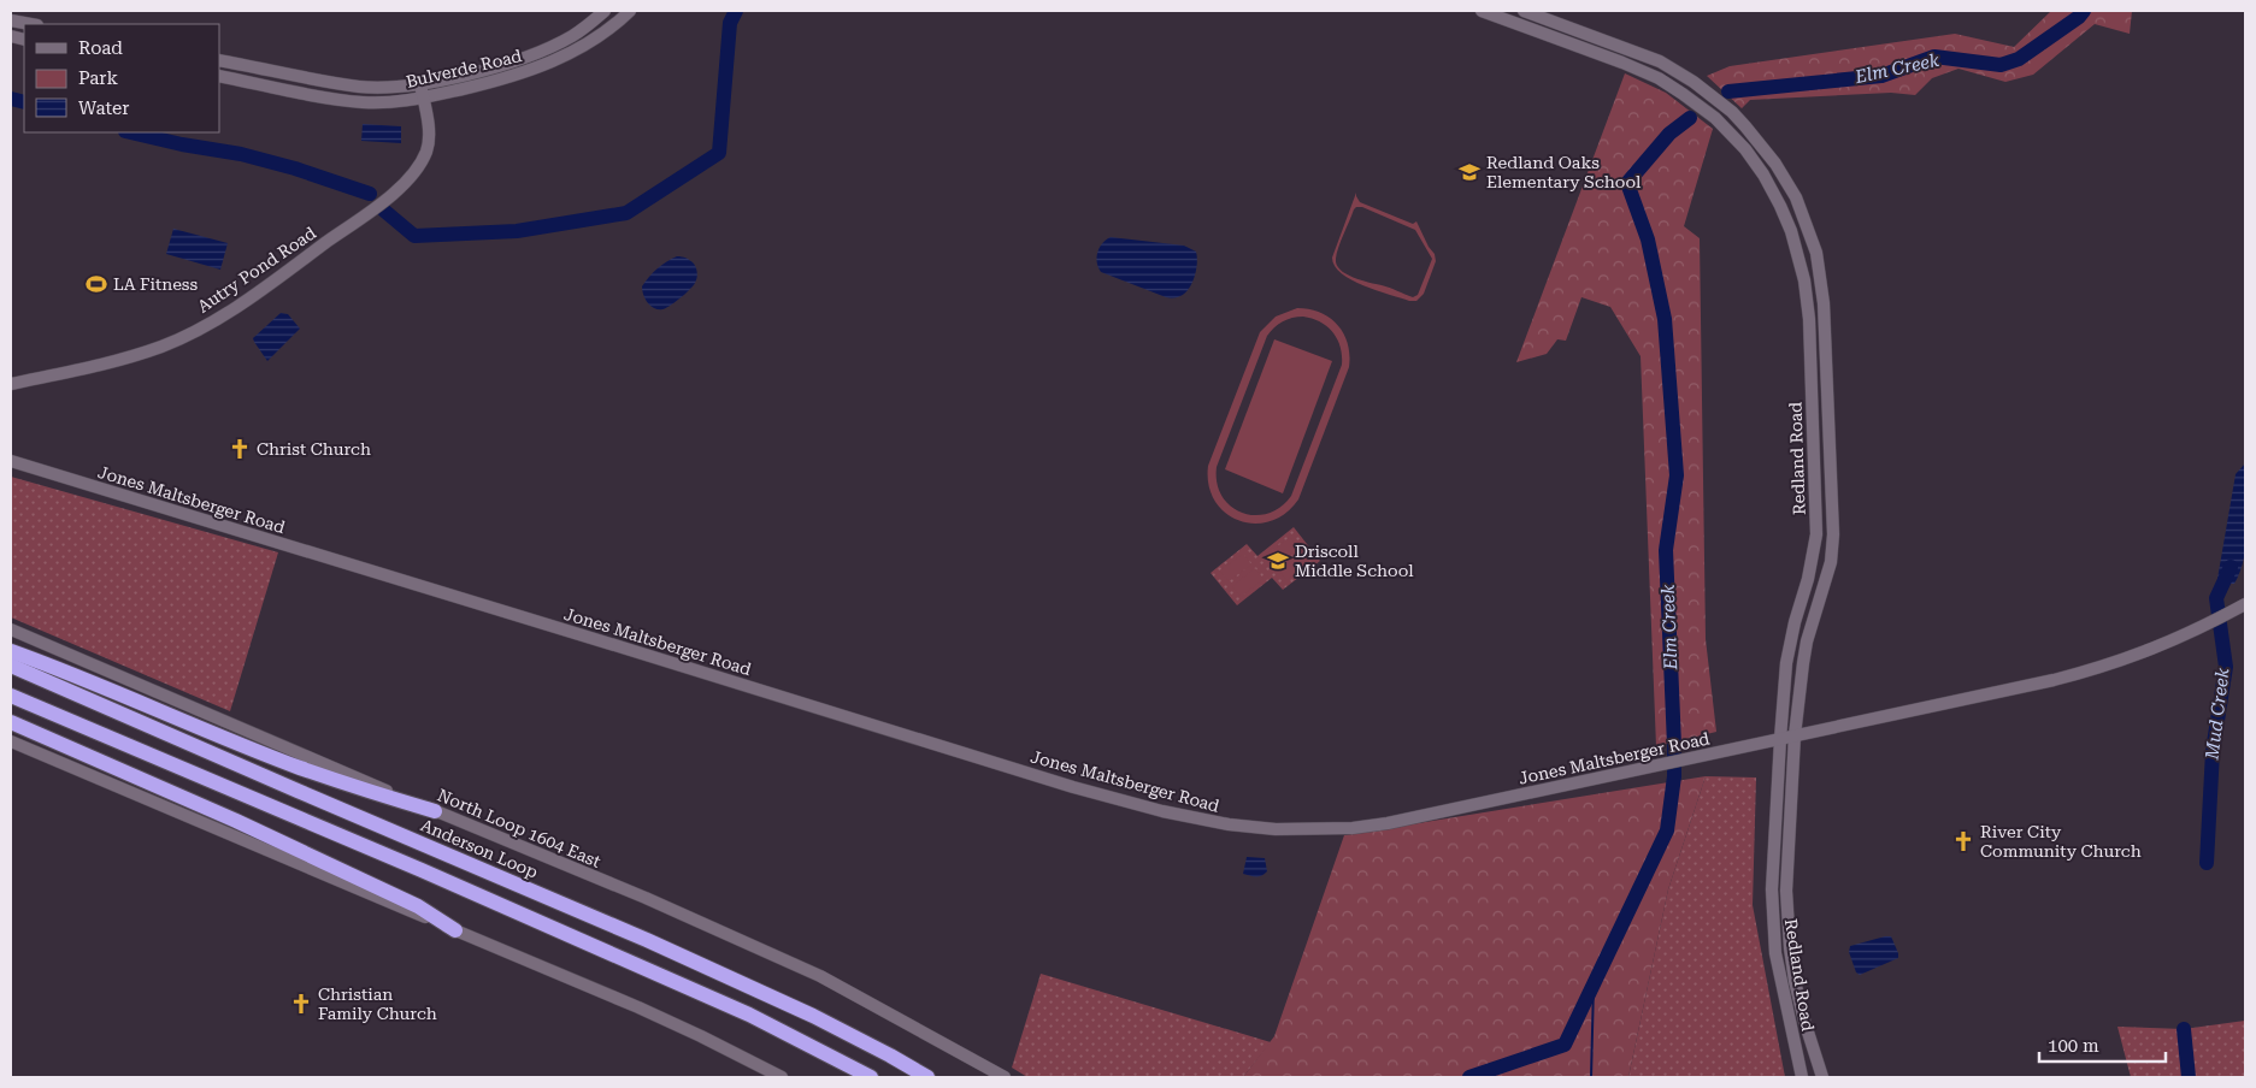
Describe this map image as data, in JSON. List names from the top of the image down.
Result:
{
  "streets": {
    "highway": ["Anderson Loop"],
    "main road": [
      "Bulverde Road",
      "Autry Pond Road",
      "Redland Road",
      "Jones Maltsberger Road",
      "North Loop 1604 East"
    ]
  },
  "crossings": [
    ["Bulverde Road", "Autry Pond Road"],
    ["Redland Road", "Jones Maltsberger Road"]
  ],
  "water": ["Elm Creek", "Mud Creek"],
  "places": {
    "school or university": ["Redland Oaks Elementary School", "Driscoll Middle School"],
    "sports": ["LA Fitness"],
    "church": ["Christ Church", "River City Community Church", "Christian Family Church"]
  },
  "legend": ["Road", "Park", "Water"],
  "scale_bar": "100 m"
}
